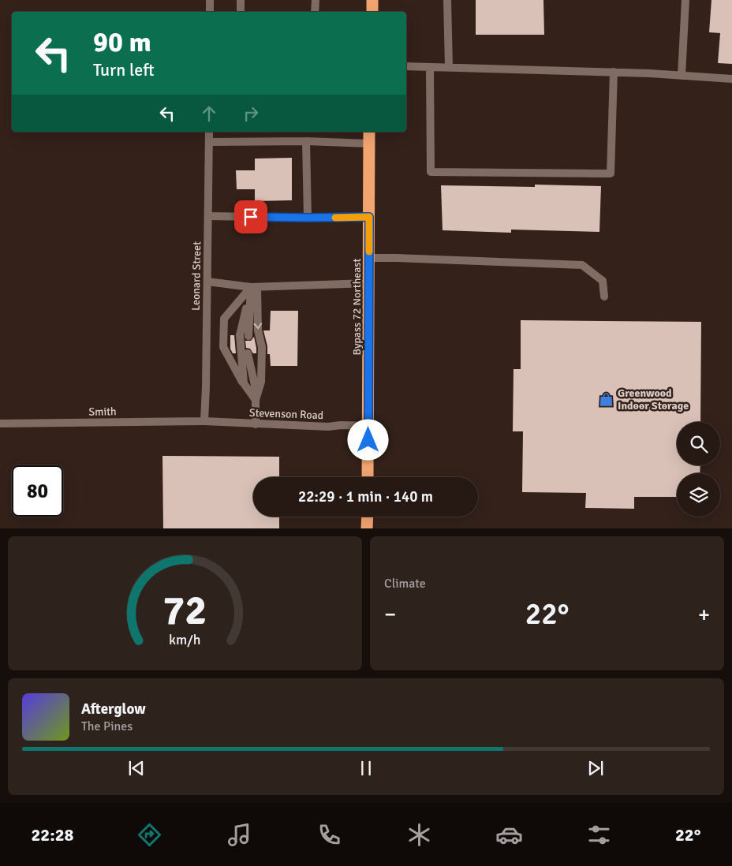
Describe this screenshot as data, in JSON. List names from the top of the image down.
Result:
{
  "streets": {
    "highway": ["Bypass 72 Northeast"],
    "street": ["Leonard Street", "Smith", "Stevenson Road"]
  },
  "crossings": [
    ["Leonard Street", "Smith"],
    ["Leonard Street", "Stevenson Road"],
    ["Bypass 72 Northeast", "Stevenson Road"],
    ["Smith", "Stevenson Road"]
  ],
  "places": {
    "shop": ["Greenwood Indoor Storage"]
  },
  "page": {
    "turn": ["90 m", "Turn left"],
    "limit": "80",
    "trip": "22:29 · 1 min · 140 m",
    "tile": "Climate",
    "heat": ["−", "22°", "+"],
    "song": ["Afterglow", "The Pines"],
    "tabs": ["22:28", "22°"],
    "gauge": ["72", "km/h"]
  }
}
